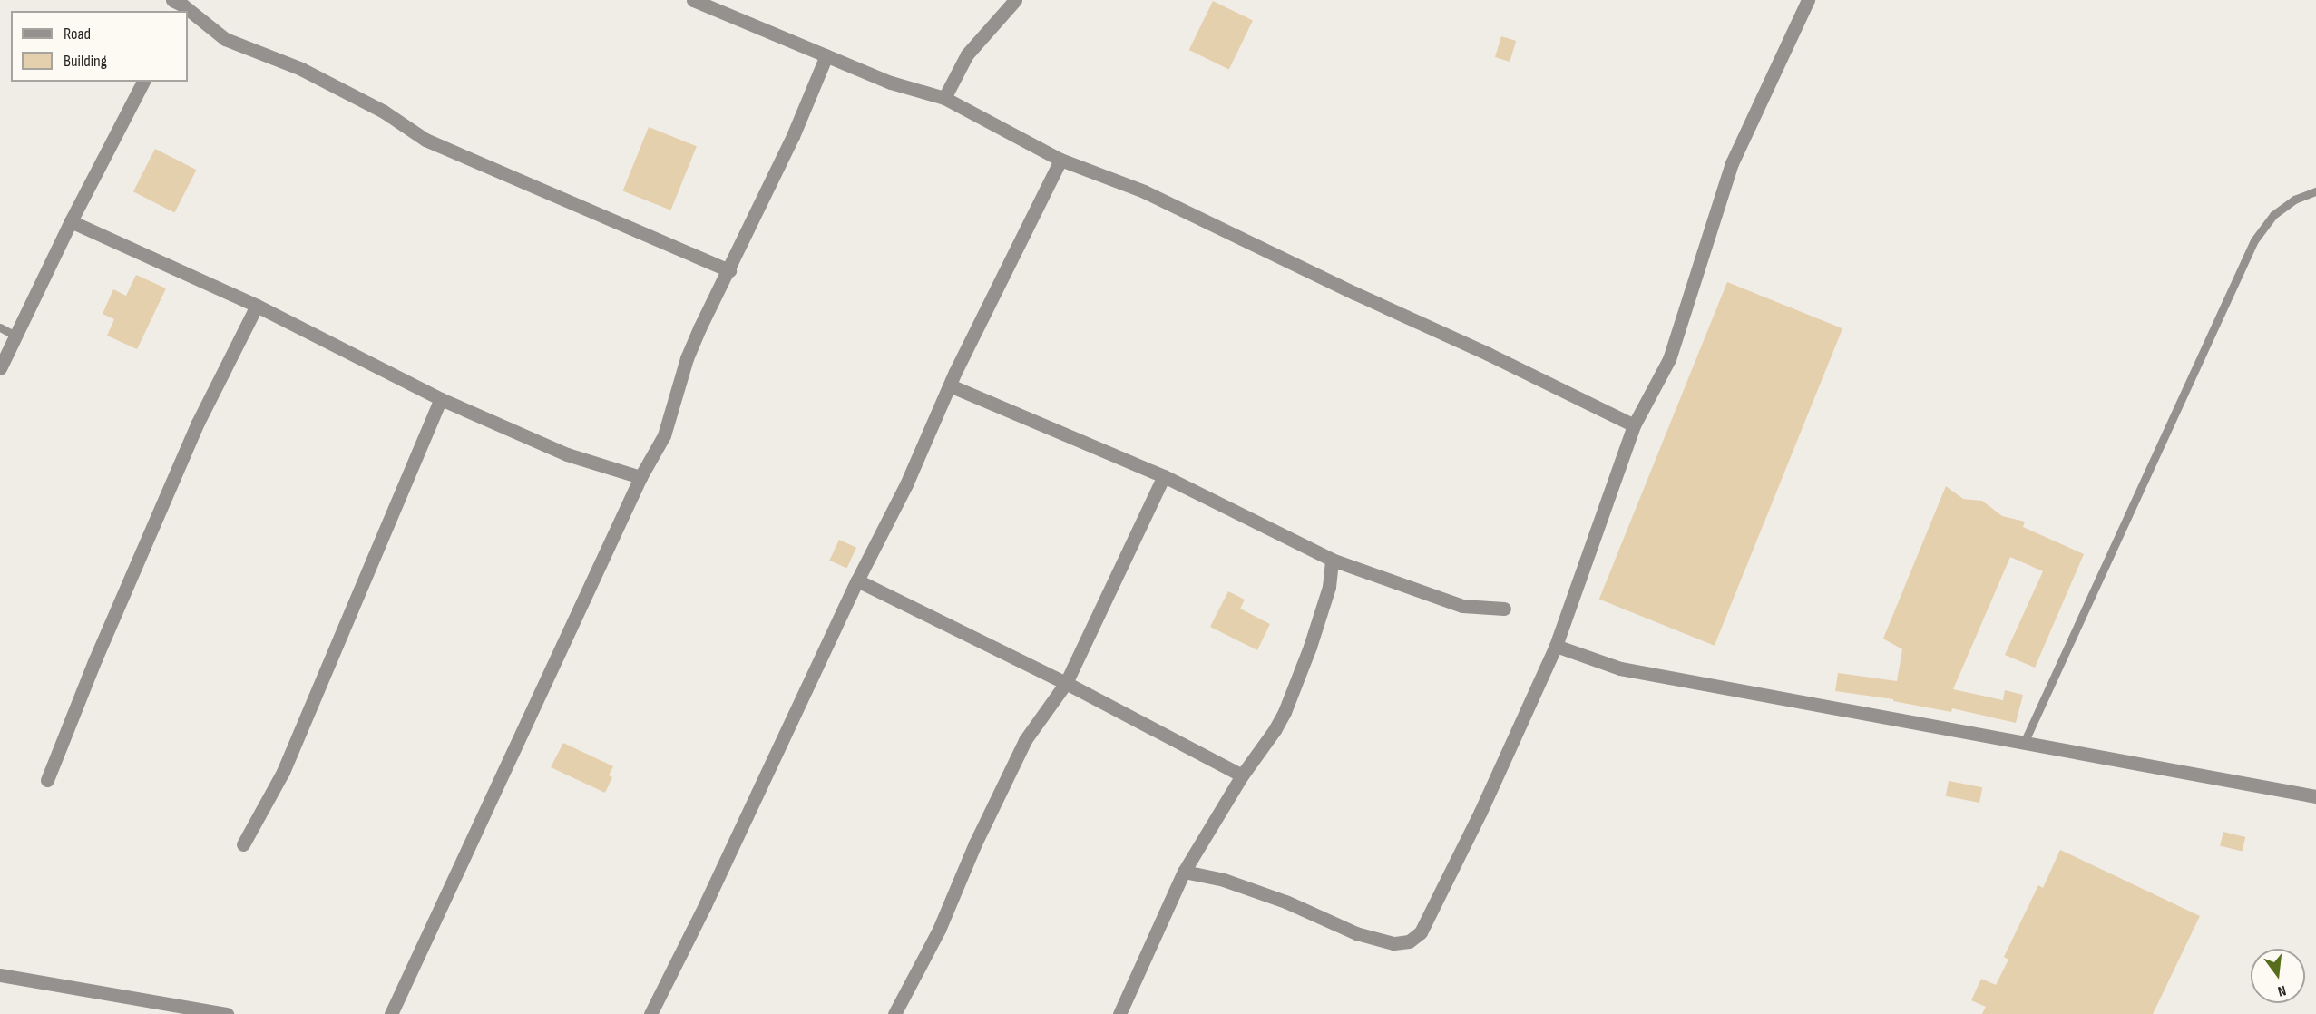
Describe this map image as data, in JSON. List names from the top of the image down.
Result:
{
  "legend": ["Road", "Building"],
  "north": "bottom"
}
